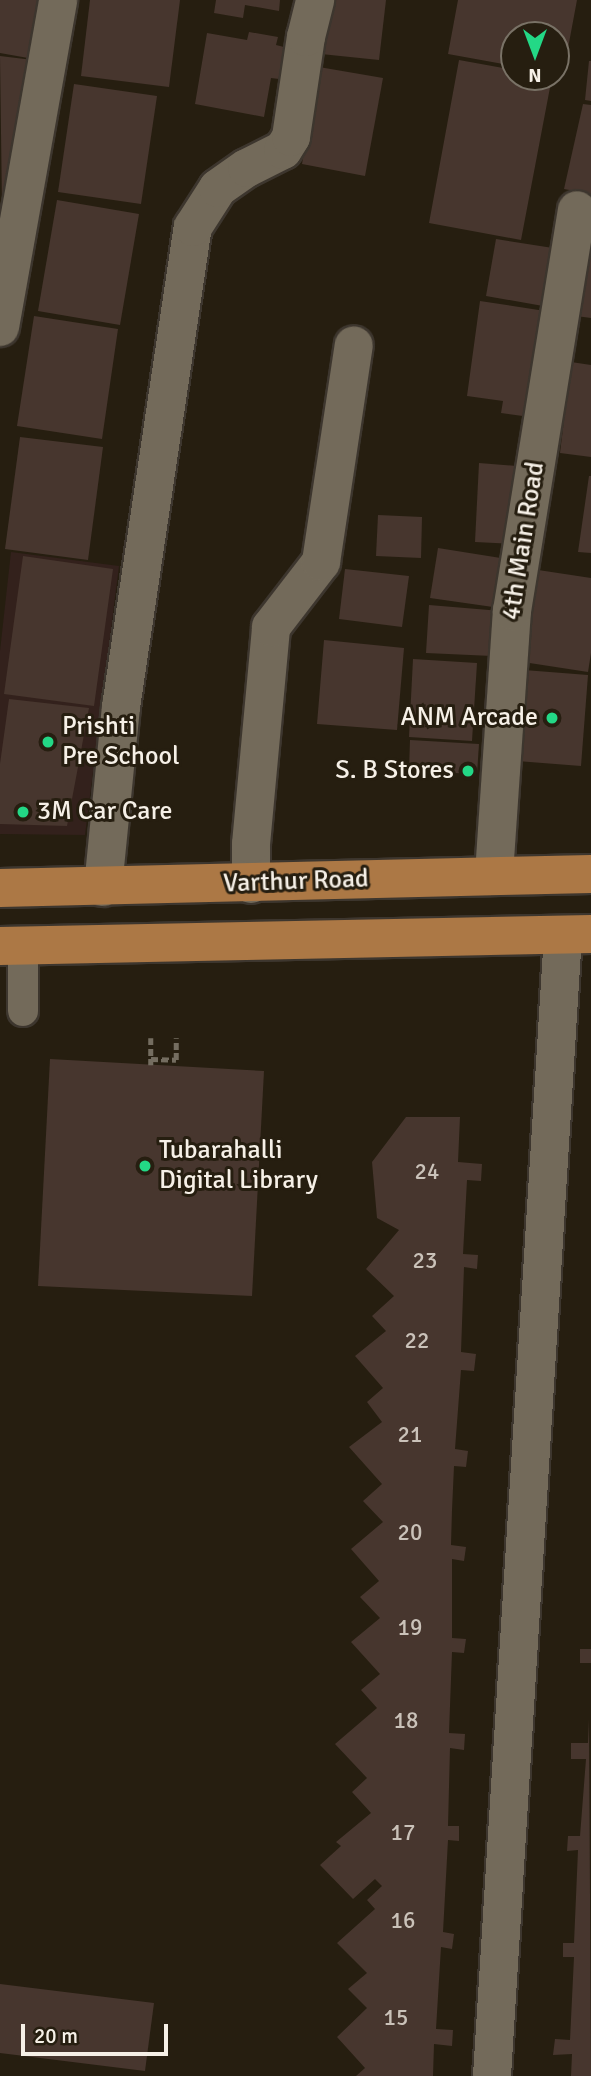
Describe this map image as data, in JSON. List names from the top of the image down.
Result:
{
  "streets": {
    "main road": ["Varthur Road"],
    "street": ["4th Main Road"]
  },
  "crossings": [
    ["4th Main Road", "Varthur Road"]
  ],
  "places": [
    "ANM Arcade",
    "Prishti Pre School",
    "S. B Stores",
    "3M Car Care",
    "Tubarahalli Digital Library"
  ],
  "house_numbers": [
    "24",
    "23",
    "22",
    "21",
    "20",
    "19",
    "18",
    "17",
    "16",
    "15"
  ],
  "scale_bar": "20 m",
  "north": "bottom"
}
